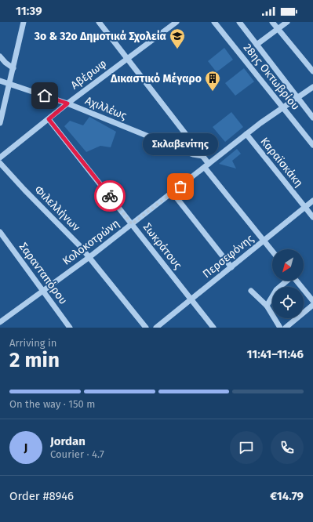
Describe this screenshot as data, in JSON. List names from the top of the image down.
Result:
{
  "streets": {
    "street": [
      "Αβέρωφ",
      "28ης Οκτωβρίου",
      "Αχιλλέως",
      "Καραϊσκάκη",
      "Φιλελλήνων",
      "Κολοκοτρώνη",
      "Σωκράτους",
      "Περσεφόνης",
      "Σαρανταπόρου"
    ]
  },
  "crossings": [
    ["Αβέρωφ", "Αχιλλέως"],
    ["Αβέρωφ", "Σωκράτους"],
    ["28ης Οκτωβρίου", "Κολοκοτρώνη"],
    ["Καραϊσκάκη", "Κολοκοτρώνη"],
    ["Καραϊσκάκη", "Περσεφόνης"],
    ["Φιλελλήνων", "Κολοκοτρώνη"],
    ["Κολοκοτρώνη", "Σωκράτους"],
    ["Κολοκοτρώνη", "Σαρανταπόρου"],
    ["Σωκράτους", "Περσεφόνης"]
  ],
  "places": {
    "school or university": ["3ο & 32ο Δημοτικά Σχολεία"],
    "building": ["Δικαστικό Μέγαρο"],
    "other": ["Σκλαβενίτης"]
  },
  "north": "bottom left",
  "page": {
    "status": "11:39",
    "bubble": "Σκλαβενίτης",
    "heading": ["2 min", "Arriving in", "11:41–11:46"],
    "panel": [
      "Jordan",
      "Courier · 4.7",
      "Order #8946",
      "€14.79"
    ],
    "bar": "On the way · 150 m",
    "round": "J"
  }
}
